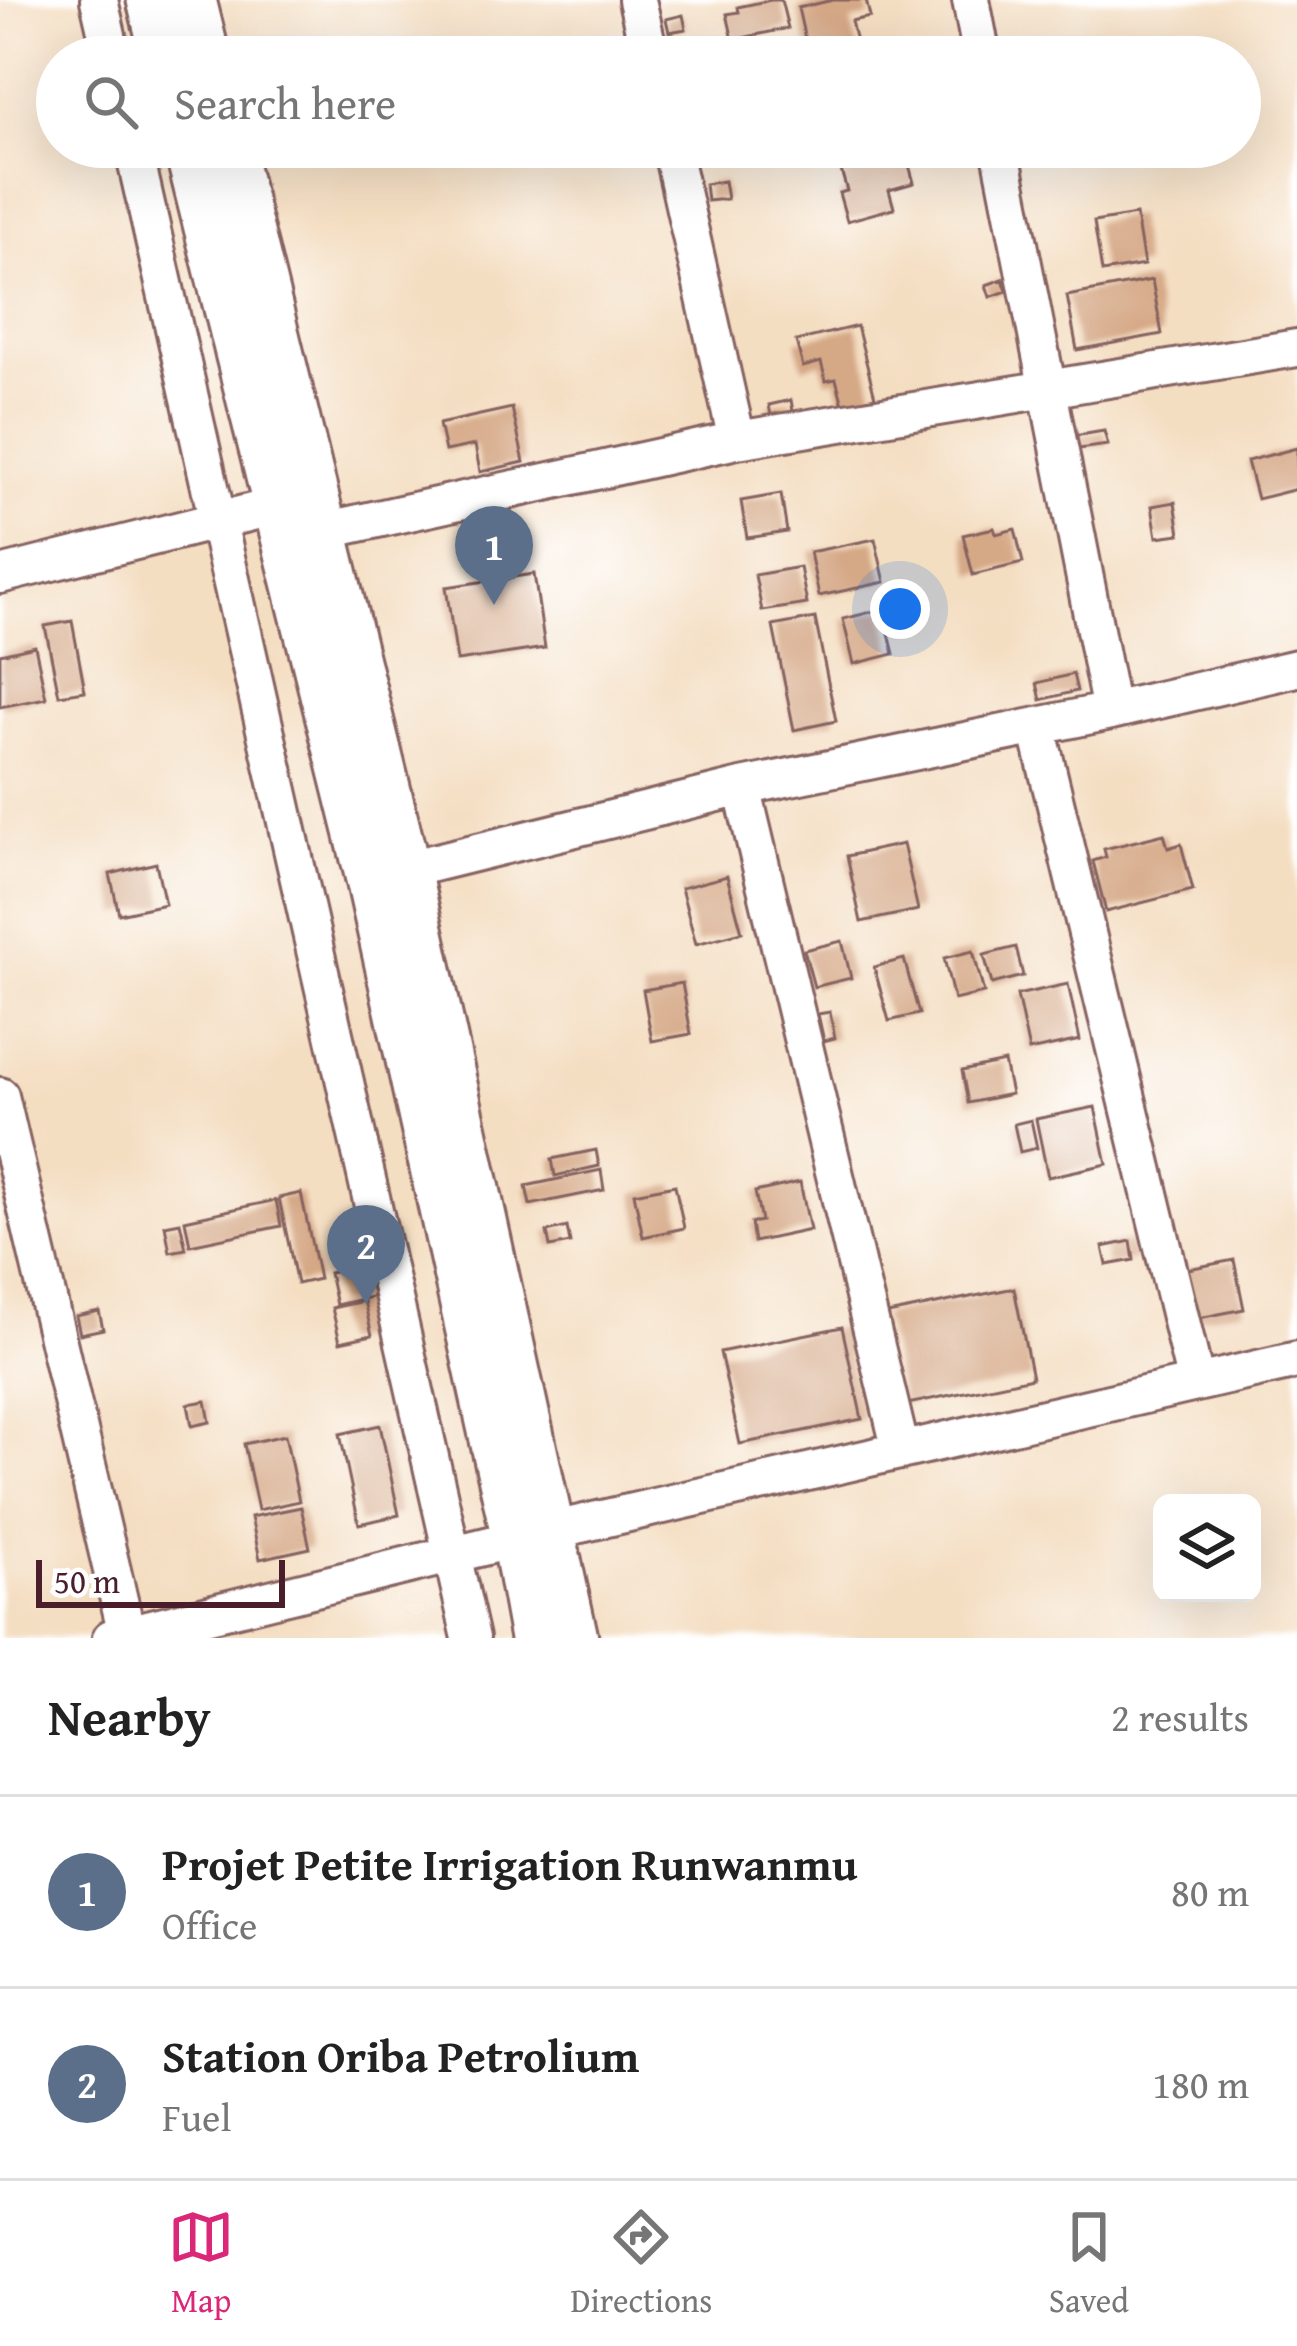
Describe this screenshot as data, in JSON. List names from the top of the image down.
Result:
{
  "scale_bar": "50 m",
  "page": {
    "search": "Search here",
    "pins": ["1", "2"],
    "scale": "50 m",
    "heading": ["Nearby", "2 results"],
    "list": [
      {
        "mark": "1",
        "name": "Projet Petite Irrigation Runwanmu",
        "note": "Office",
        "value": "80 m"
      },
      {
        "mark": "2",
        "name": "Station Oriba Petrolium",
        "note": "Fuel",
        "value": "180 m"
      }
    ],
    "nav": ["Map", "Directions", "Saved"]
  }
}
